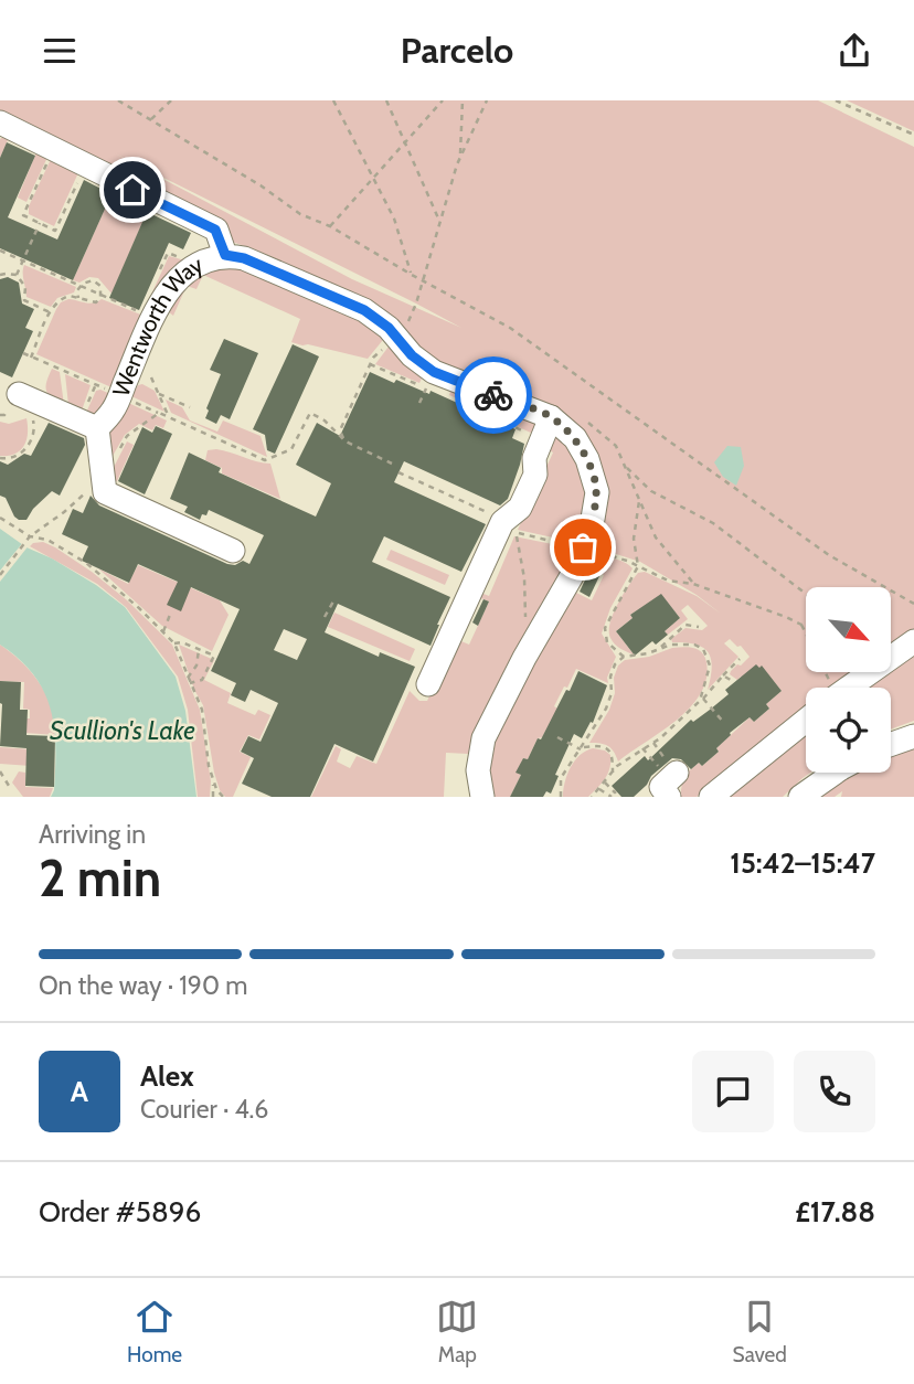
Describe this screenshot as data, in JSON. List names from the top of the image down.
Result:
{
  "streets": {
    "street": ["Wentworth Way"]
  },
  "water": ["Scullion's Lake"],
  "north": "bottom right",
  "page": {
    "header": "Parcelo",
    "heading": ["2 min", "Arriving in", "15:42–15:47"],
    "panel": [
      "Alex",
      "Courier · 4.6",
      "Order #5896",
      "£17.88"
    ],
    "bar": "On the way · 190 m",
    "round": "A",
    "tabs": ["Home", "Map", "Saved"]
  }
}
